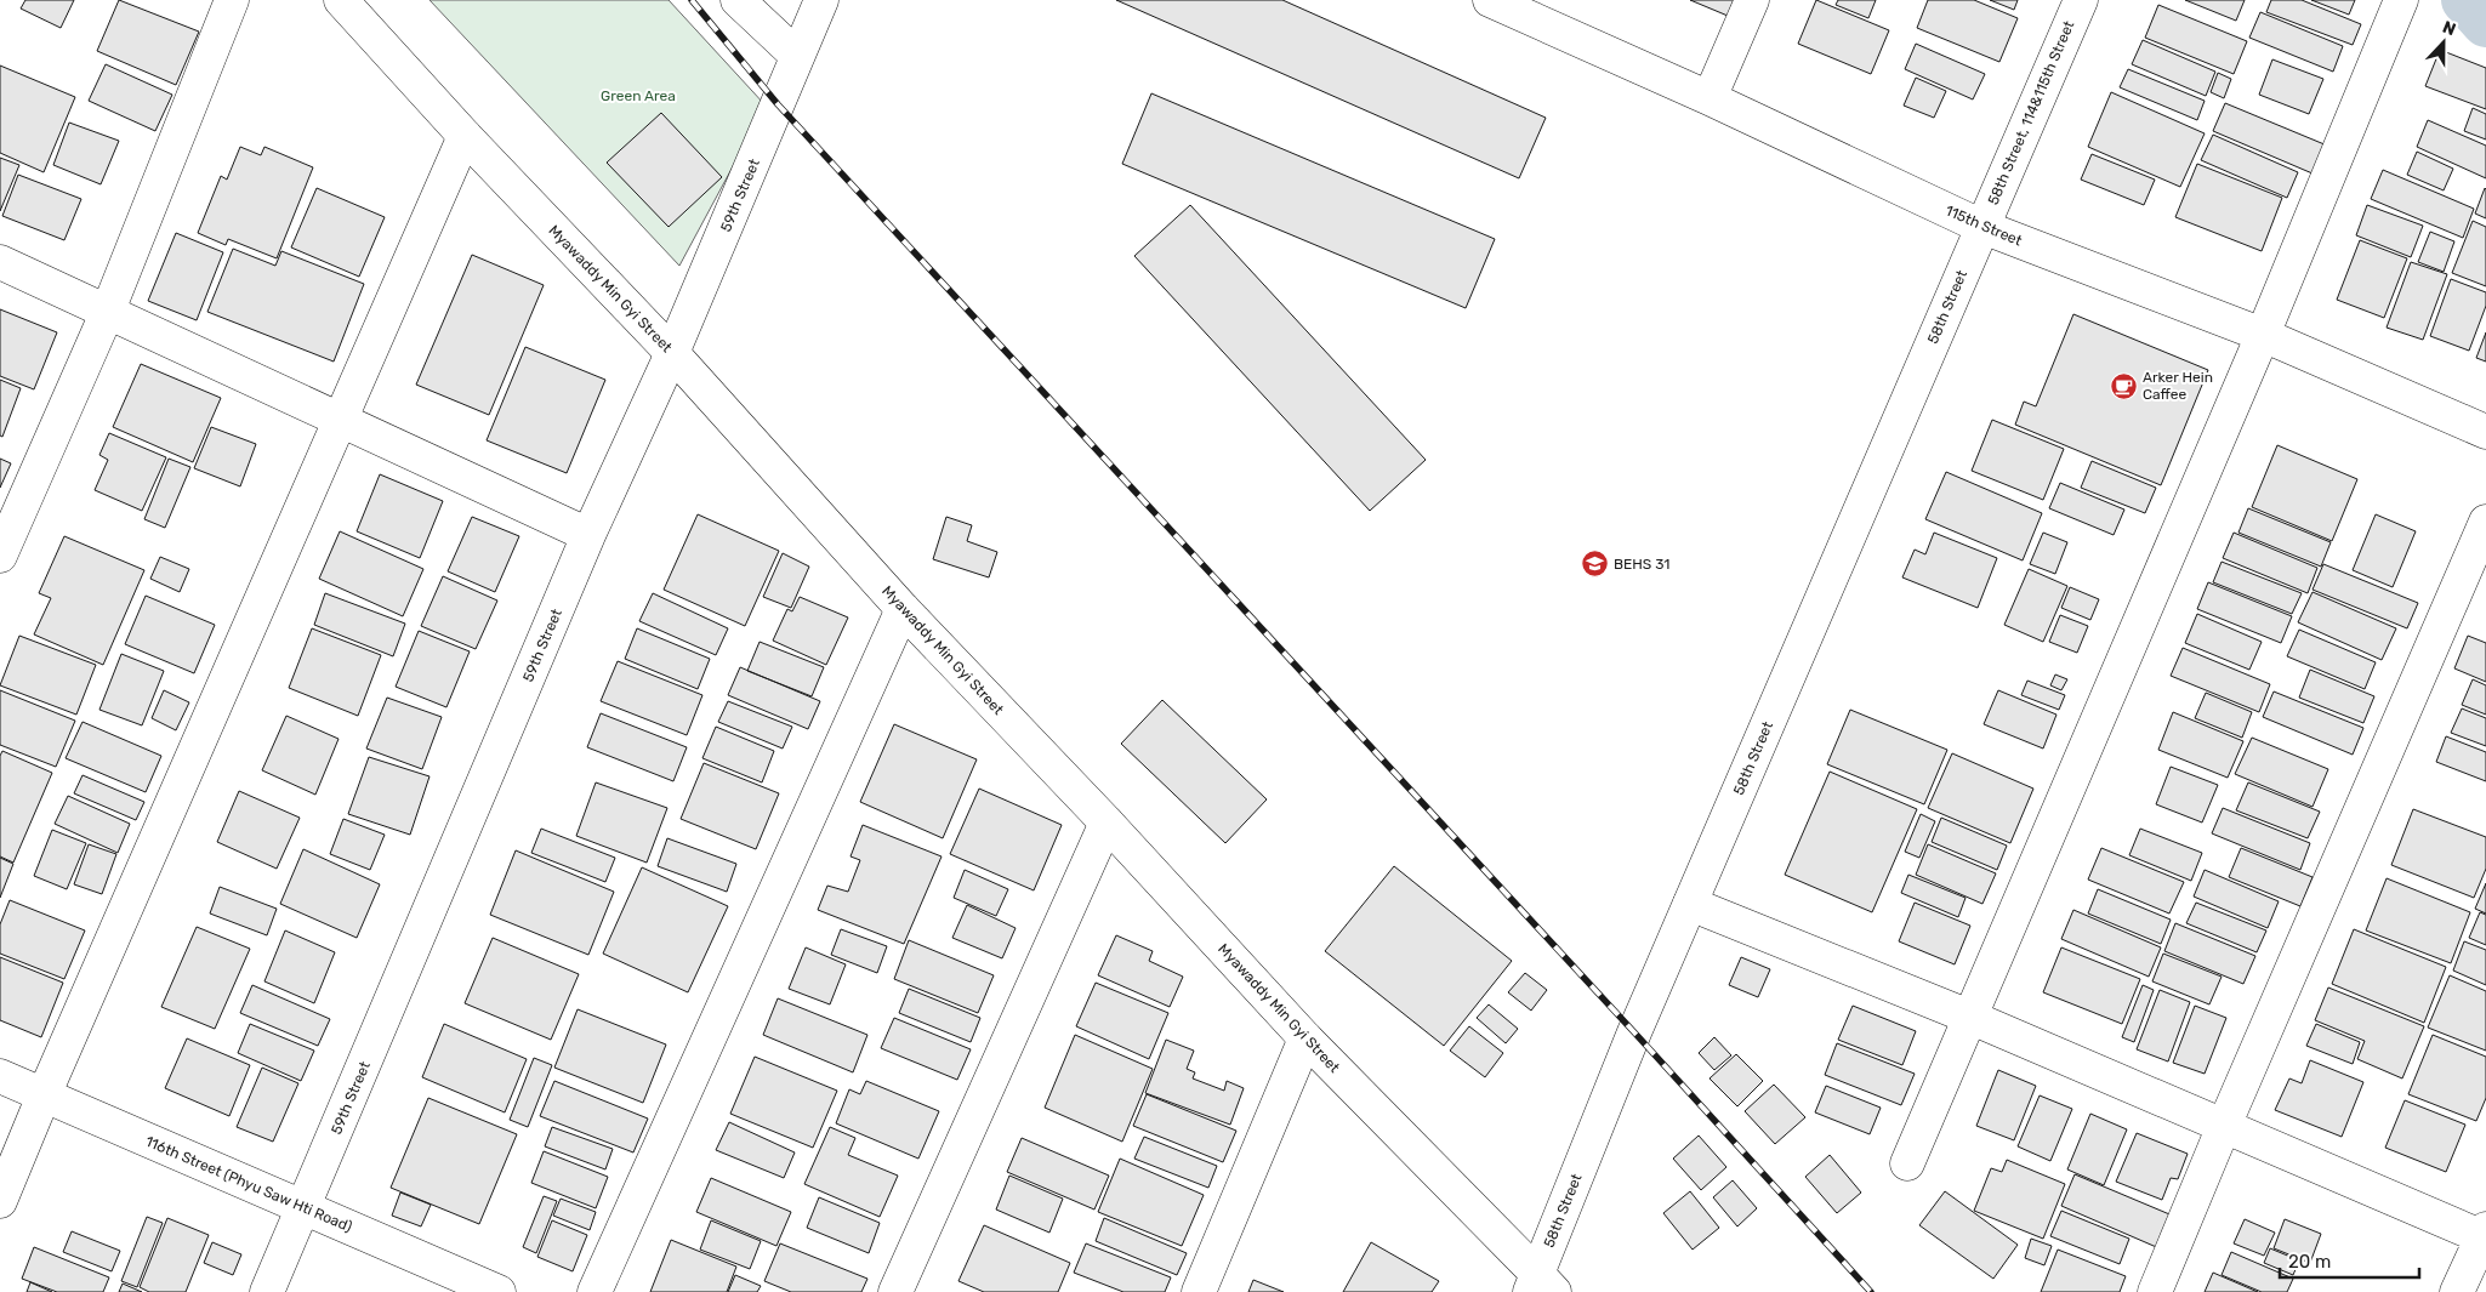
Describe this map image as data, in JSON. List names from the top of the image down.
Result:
{
  "streets": {
    "street": [
      "58th Street, 114&115th Street",
      "59th Street",
      "115th Street",
      "Myawaddy Min Gyi Street",
      "58th Street",
      "116th Street (Phyu Saw Hti Road)"
    ]
  },
  "crossings": [
    ["58th Street, 114&115th Street", "115th Street"],
    ["58th Street, 114&115th Street", "58th Street"],
    ["59th Street", "Myawaddy Min Gyi Street"],
    ["59th Street", "116th Street (Phyu Saw Hti Road)"],
    ["115th Street", "58th Street"],
    ["Myawaddy Min Gyi Street", "58th Street"]
  ],
  "parks": ["Green Area"],
  "places": {
    "cafe": ["Arker Hein Caffee"],
    "school or university": ["BEHS 31"]
  },
  "scale_bar": "20 m",
  "north": "top"
}
